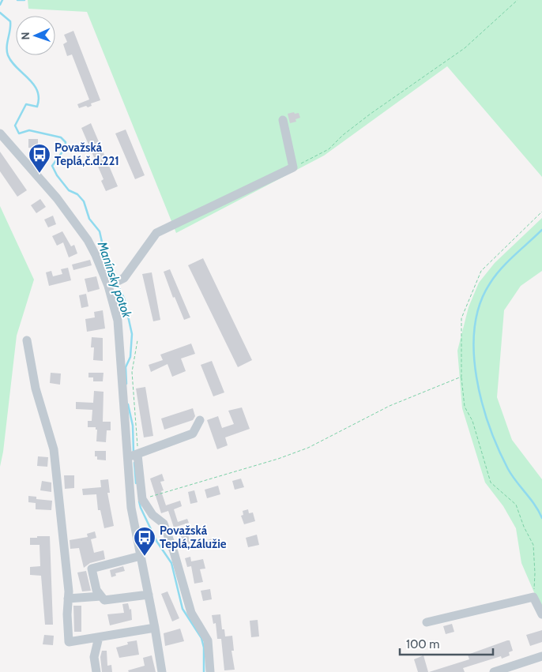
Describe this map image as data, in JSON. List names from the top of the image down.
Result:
{
  "water": ["Manínsky potok"],
  "places": {
    "bus stop": ["Považská Teplá,č.d.221", "Považská Teplá,Zálužie"]
  },
  "scale_bar": "100 m",
  "north": "left"
}
